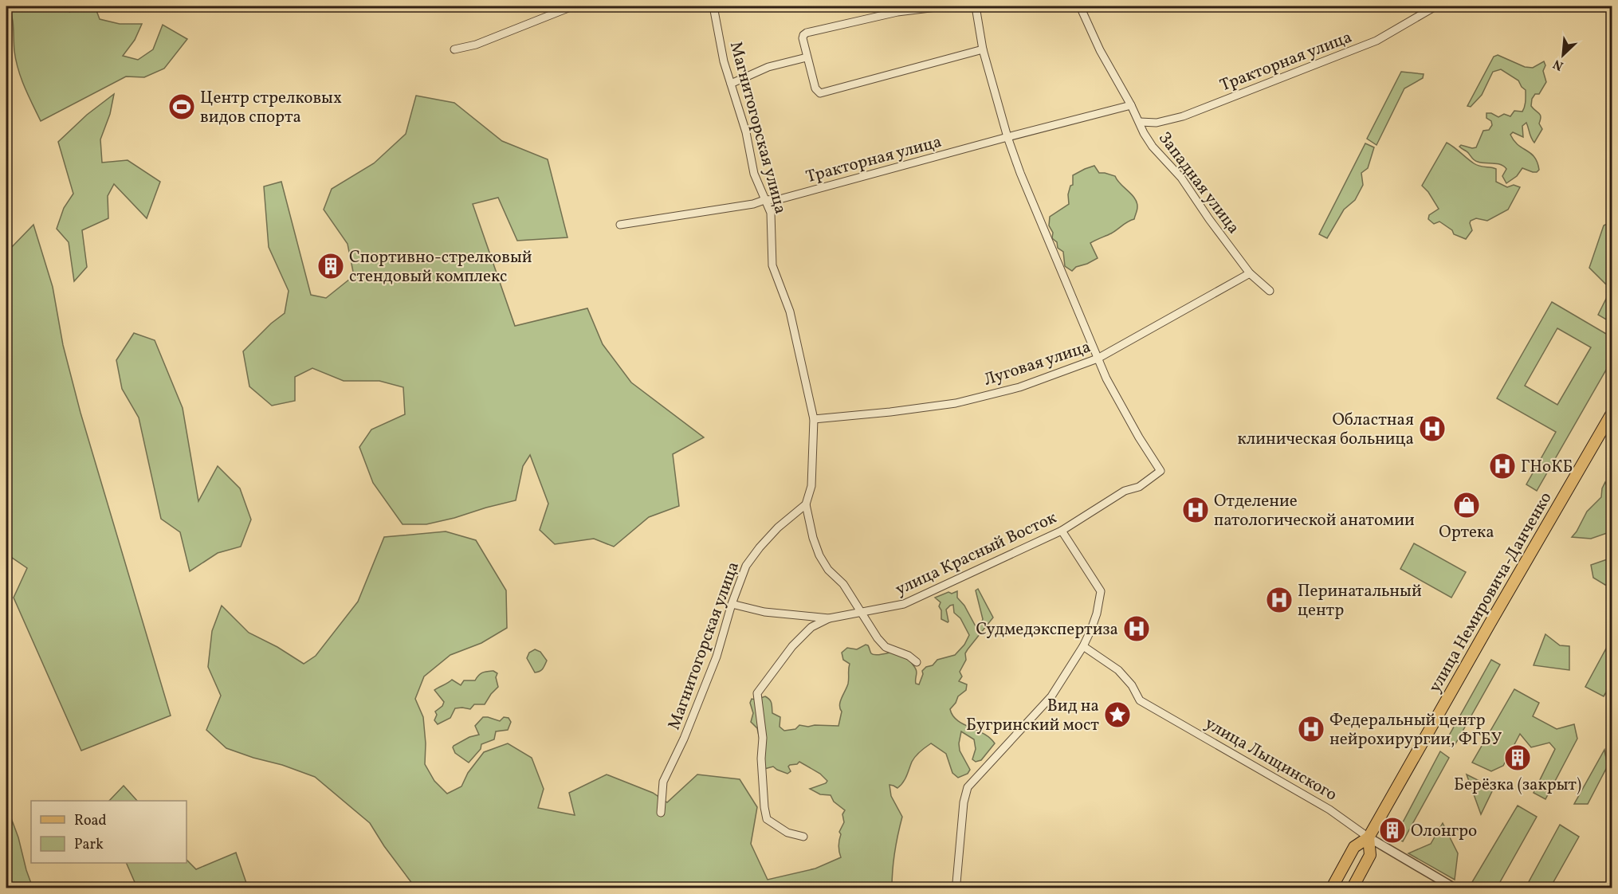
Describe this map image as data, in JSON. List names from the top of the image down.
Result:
{
  "streets": {
    "main road": ["улица Немировича-Данченко"],
    "street": [
      "Тракторная улица",
      "Магнитогорская улица",
      "Западная улица",
      "Луговая улица",
      "улица Красный Восток",
      "улица Лыщинского"
    ]
  },
  "crossings": [
    ["Тракторная улица", "Магнитогорская улица"],
    ["Тракторная улица", "Западная улица"],
    ["Магнитогорская улица", "Луговая улица"],
    ["Магнитогорская улица", "улица Красный Восток"],
    ["Западная улица", "Луговая улица"],
    ["Луговая улица", "улица Красный Восток"],
    ["улица Немировича-Данченко", "улица Лыщинского"]
  ],
  "places": {
    "sports": ["Центр стрелковых видов спорта"],
    "building": ["Спортивно-стрелковый стендовый комплекс", "Берёзка (закрыт)", "Олонгро"],
    "hospital": [
      "Областная клиническая больница",
      "ГНоКБ",
      "Отделение патологической анатомии",
      "Перинатальный центр",
      "Судмедэкспертиза",
      "Федеральный центр нейрохирургии, ФГБУ"
    ],
    "shop": ["Ортека"],
    "place": ["Вид на Бугринский мост"]
  },
  "legend": ["Road", "Park"],
  "north": "bottom left"
}
